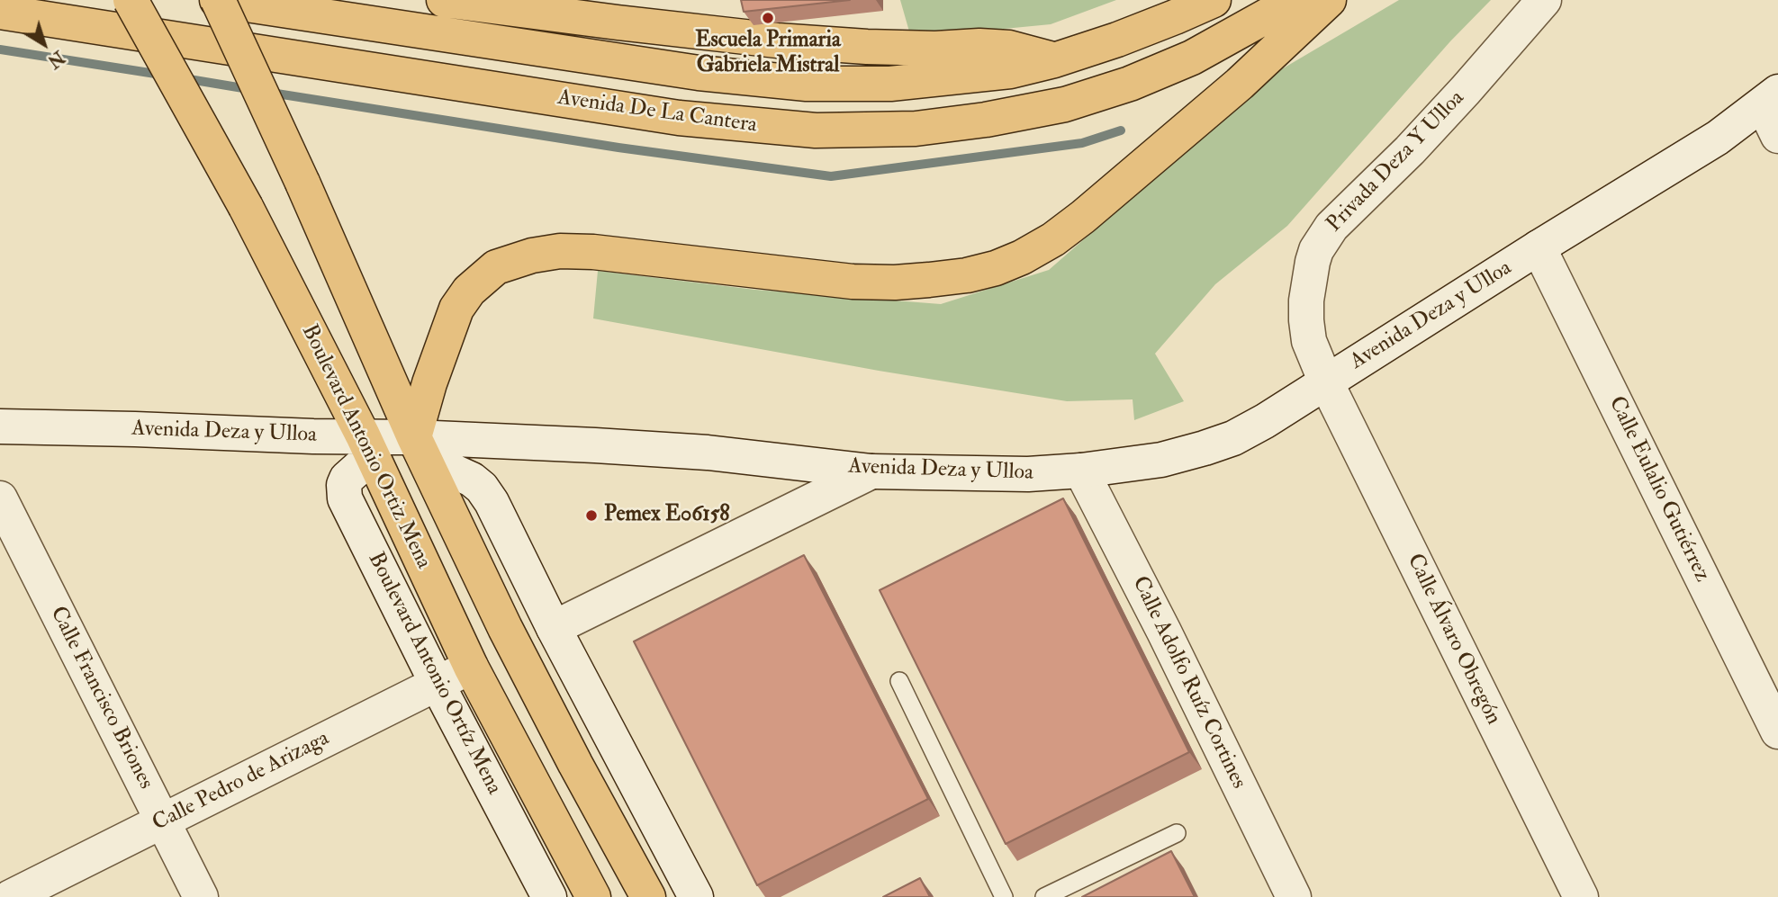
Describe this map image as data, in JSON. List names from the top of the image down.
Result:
{
  "streets": {
    "main road": ["Avenida De La Cantera", "Boulevard Antonio Ortiz Mena"],
    "street": [
      "Privada Deza Y Ulloa",
      "Avenida Deza y Ulloa",
      "Calle Eulalio Gutiérrez",
      "Calle Álvaro Obregón",
      "Boulevard Antonio Ortíz Mena",
      "Calle Adolfo Ruíz Cortines",
      "Calle Francisco Briones",
      "Calle Pedro de Arizaga"
    ]
  },
  "crossings": [
    ["Privada Deza Y Ulloa", "Avenida Deza y Ulloa"],
    ["Privada Deza Y Ulloa", "Calle Álvaro Obregón"],
    ["Avenida Deza y Ulloa", "Boulevard Antonio Ortiz Mena"],
    ["Avenida Deza y Ulloa", "Calle Eulalio Gutiérrez"],
    ["Avenida Deza y Ulloa", "Calle Álvaro Obregón"],
    ["Avenida Deza y Ulloa", "Boulevard Antonio Ortíz Mena"],
    ["Avenida Deza y Ulloa", "Calle Adolfo Ruíz Cortines"],
    ["Boulevard Antonio Ortiz Mena", "Boulevard Antonio Ortíz Mena"],
    ["Boulevard Antonio Ortiz Mena", "Calle Pedro de Arizaga"],
    ["Boulevard Antonio Ortíz Mena", "Calle Pedro de Arizaga"],
    ["Calle Francisco Briones", "Calle Pedro de Arizaga"]
  ],
  "places": ["Escuela Primaria Gabriela Mistral", "Pemex E06158"],
  "north": "bottom right"
}
